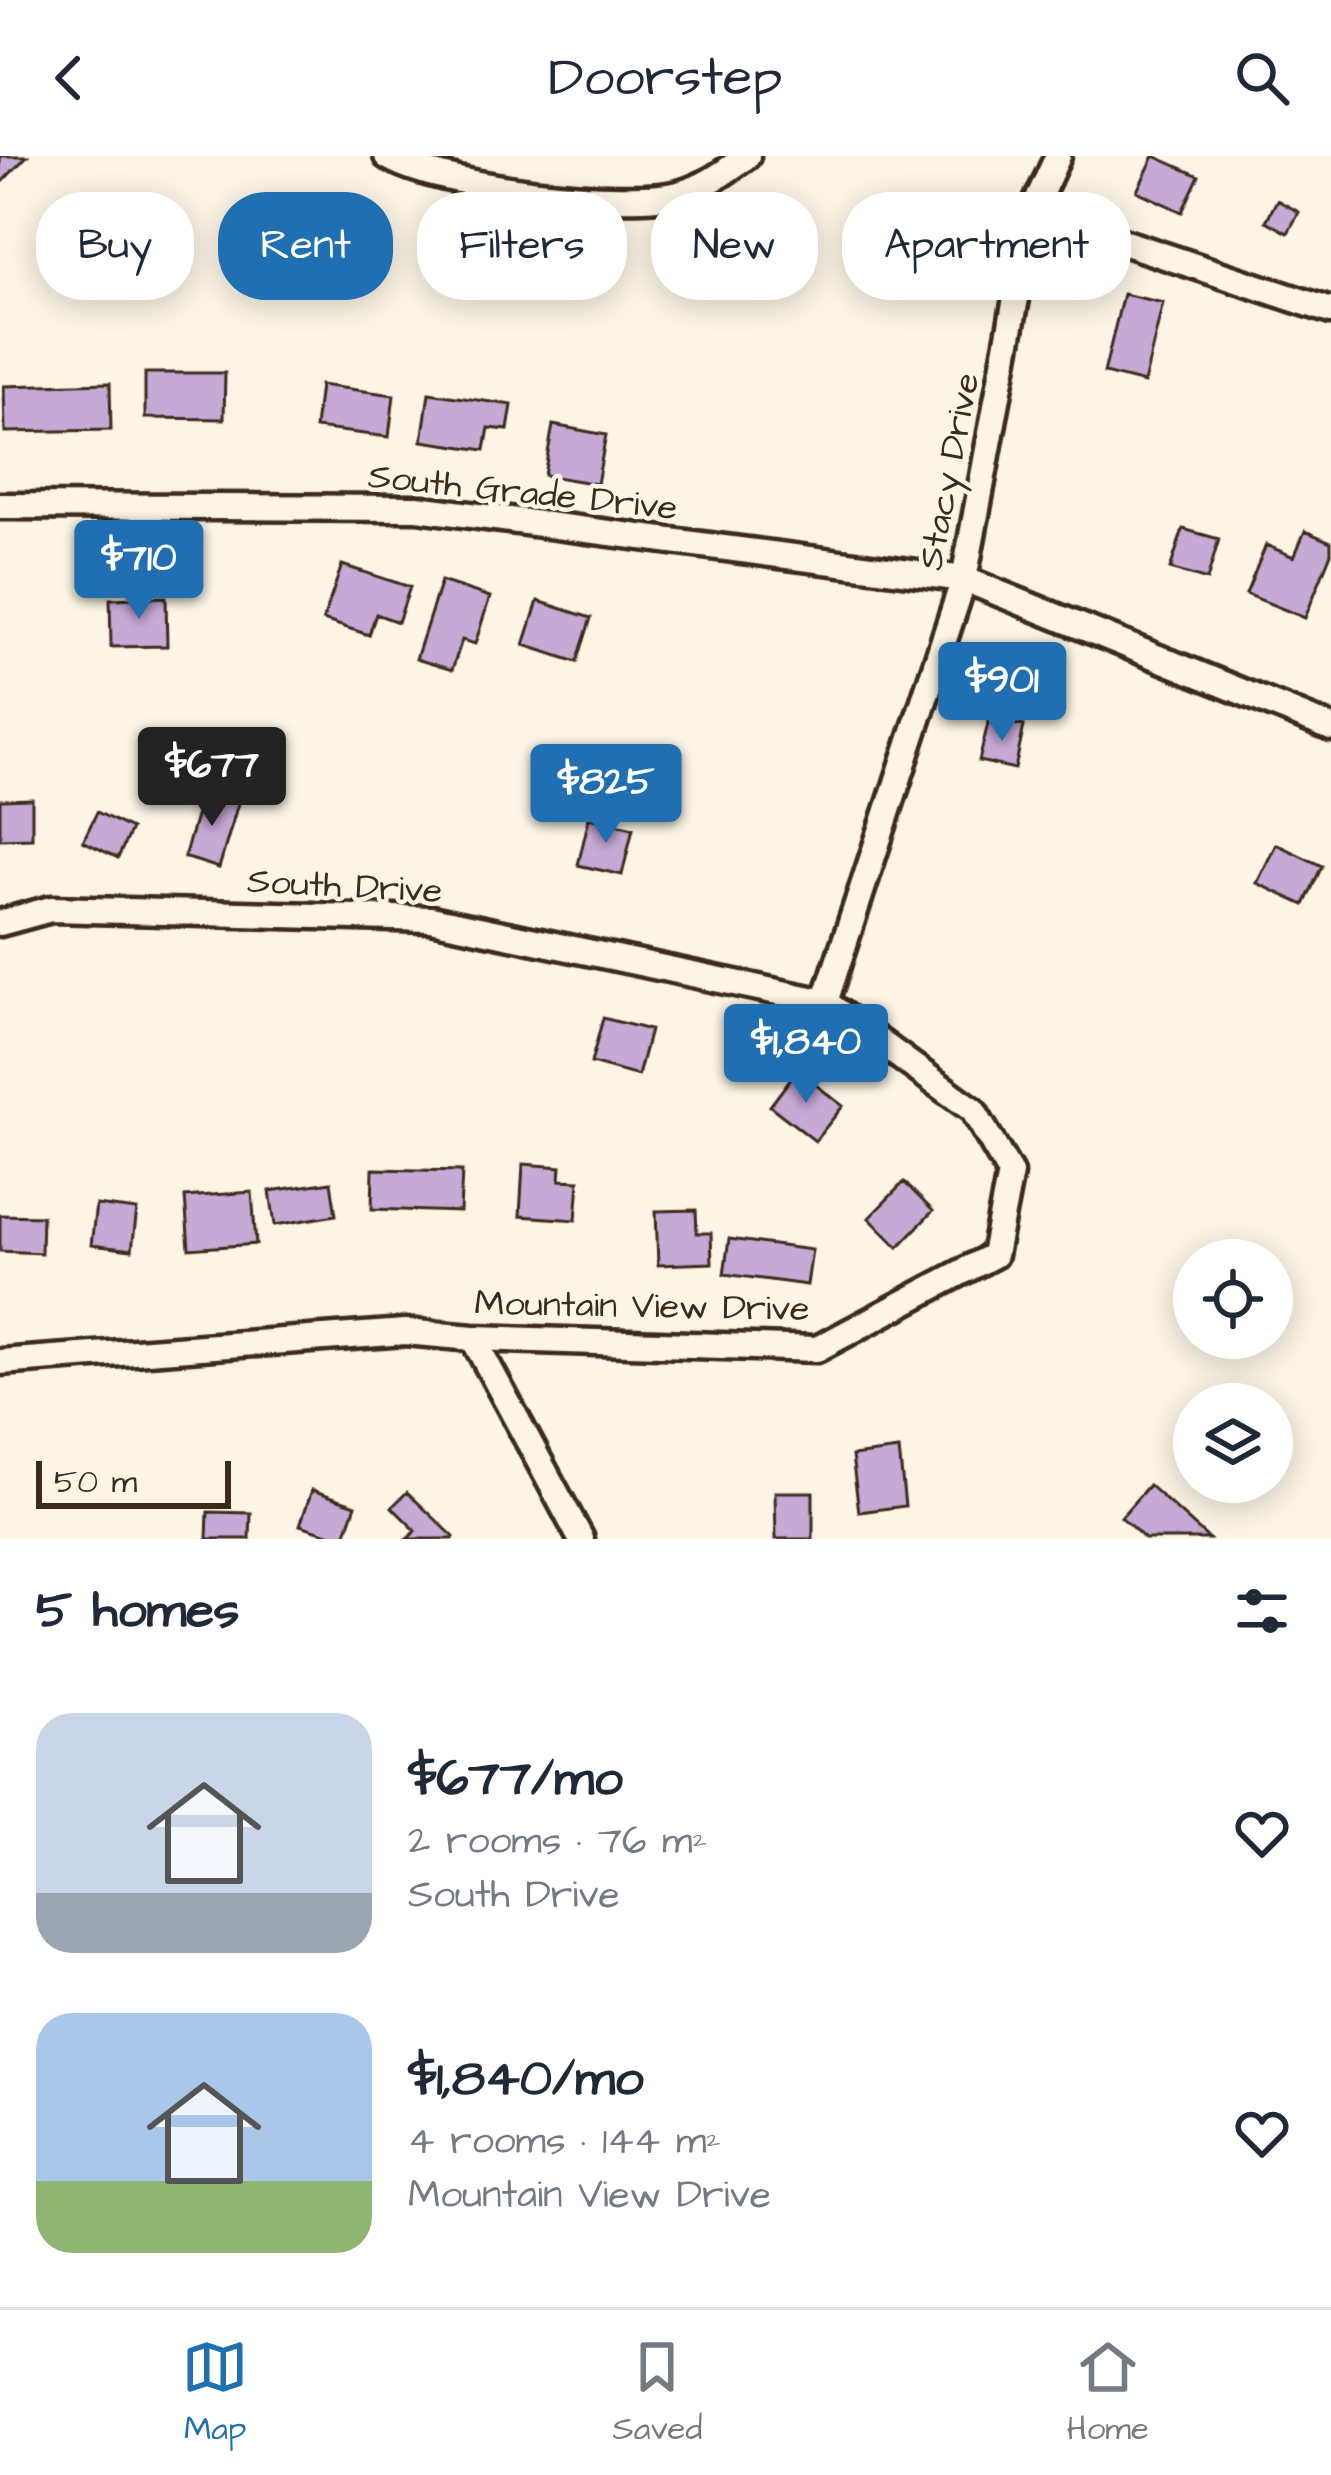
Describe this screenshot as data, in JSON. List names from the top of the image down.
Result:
{
  "streets": {
    "street": [
      "Stacy Drive",
      "South Grade Drive",
      "South Drive",
      "Mountain View Drive"
    ]
  },
  "crossings": [
    ["Stacy Drive", "South Grade Drive"],
    ["Stacy Drive", "South Drive"],
    ["Stacy Drive", "Mountain View Drive"],
    ["South Drive", "Mountain View Drive"]
  ],
  "scale_bar": "50 m",
  "page": {
    "header": "Doorstep",
    "chip": [
      "Buy",
      "Rent",
      "Filters",
      "New",
      "Apartment"
    ],
    "price": [
      "$710",
      "$901",
      "$677",
      "$825",
      "$1,840"
    ],
    "scale": "50 m",
    "heading": "5 homes",
    "list": [
      {
        "name": "$677/mo",
        "note": "2 rooms · 76 m² · South Drive"
      },
      {
        "name": "$1,840/mo",
        "note": "4 rooms · 144 m² · Mountain View Drive"
      }
    ],
    "tabs": ["Map", "Saved", "Home"]
  }
}
